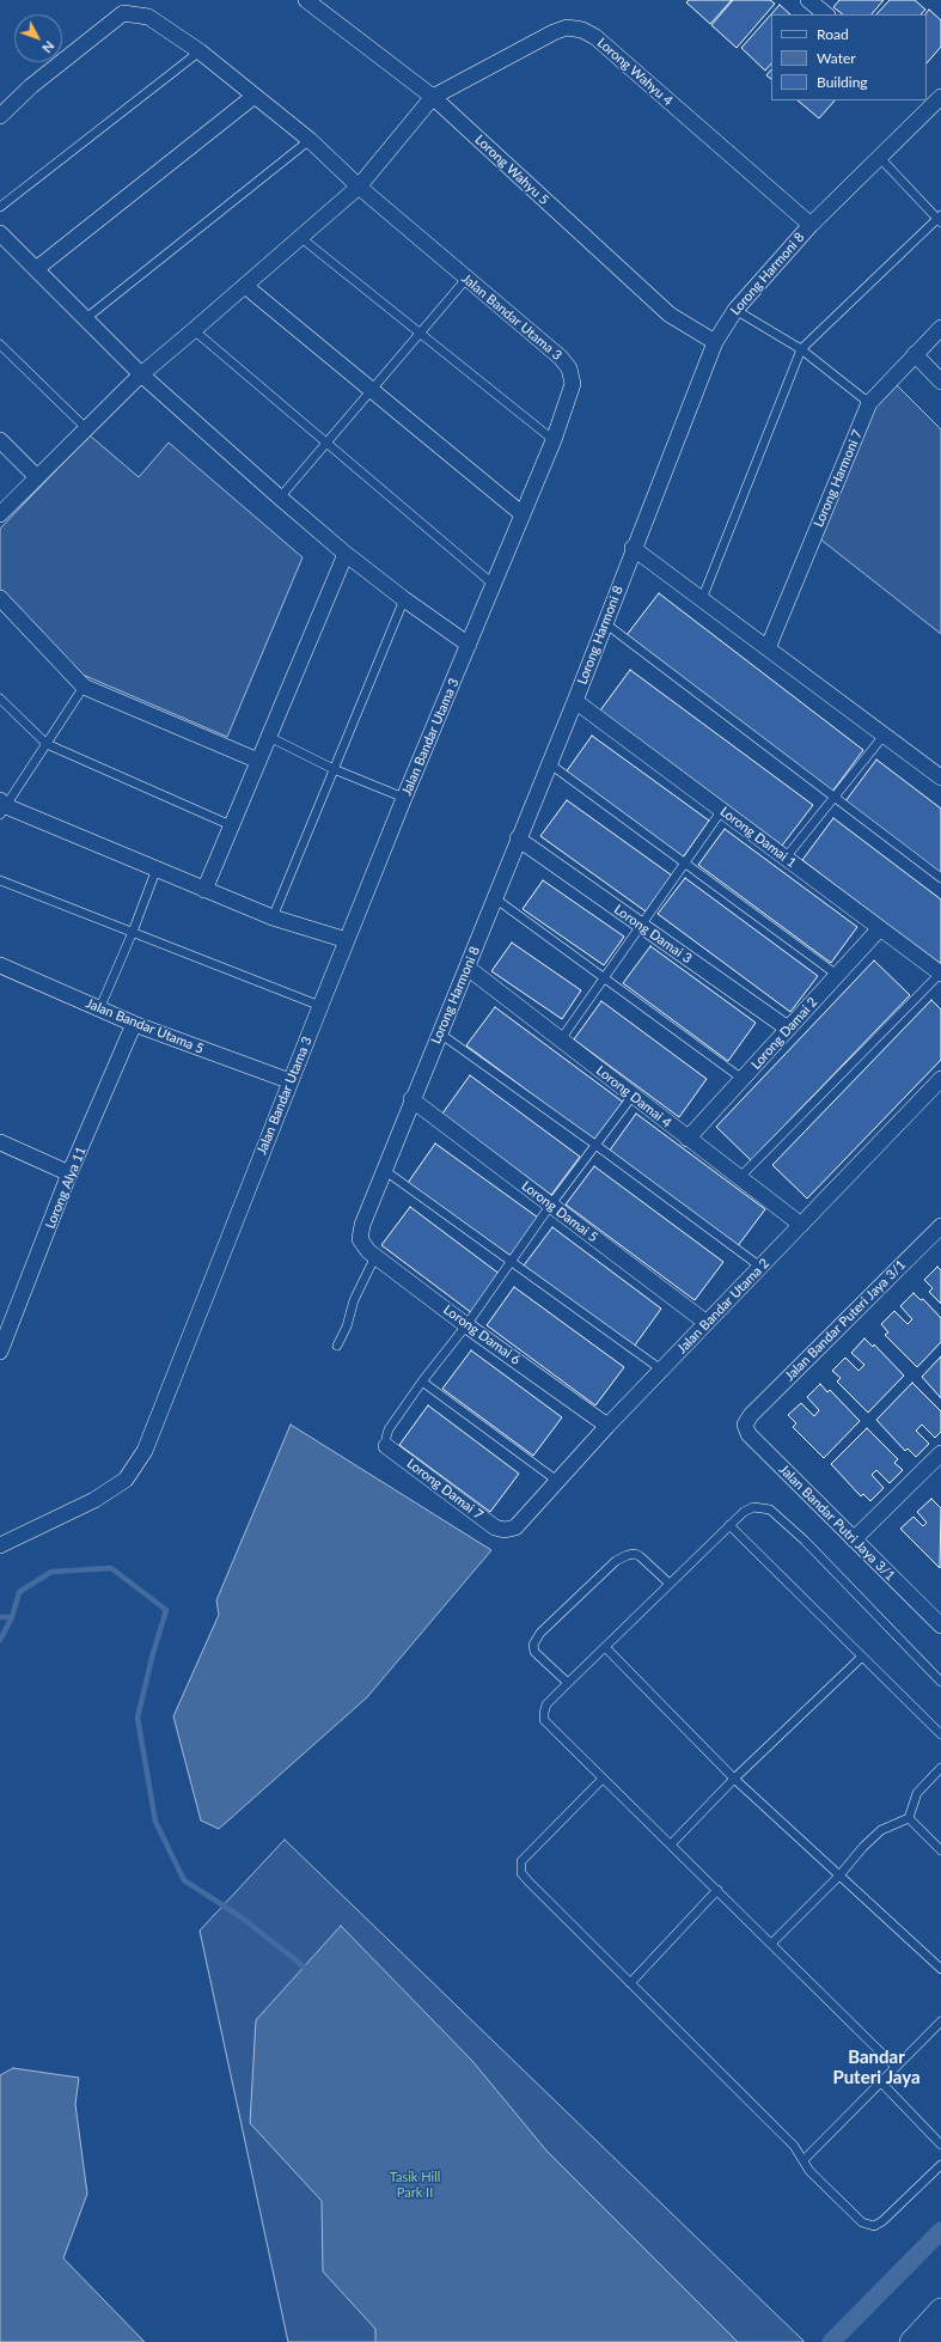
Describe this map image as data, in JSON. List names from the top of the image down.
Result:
{
  "streets": {
    "street": [
      "Lorong Wahyu 4",
      "Lorong Wahyu 5",
      "Lorong Harmoni 8",
      "Jalan Bandar Utama 3",
      "Lorong Harmoni 7",
      "Lorong Damai 1",
      "Lorong Damai 3",
      "Jalan Bandar Utama 5",
      "Lorong Damai 2",
      "Lorong Damai 4",
      "Lorong Alya 11",
      "Lorong Damai 5",
      "Jalan Bandar Utama 2",
      "Jalan Bandar Puteri Jaya 3/1",
      "Lorong Damai 6",
      "Lorong Damai 7",
      "Jalan Bandar Putri Jaya 3/1"
    ]
  },
  "crossings": [
    ["Lorong Wahyu 4", "Lorong Wahyu 5"],
    ["Lorong Wahyu 4", "Lorong Harmoni 8"],
    ["Lorong Wahyu 5", "Lorong Harmoni 8"],
    ["Lorong Harmoni 8", "Lorong Damai 1"],
    ["Lorong Harmoni 8", "Lorong Damai 3"],
    ["Lorong Harmoni 8", "Lorong Damai 4"],
    ["Lorong Harmoni 8", "Lorong Damai 5"],
    ["Lorong Harmoni 8", "Lorong Damai 6"],
    ["Jalan Bandar Utama 3", "Jalan Bandar Utama 5"],
    ["Lorong Damai 1", "Lorong Damai 2"],
    ["Lorong Damai 3", "Lorong Damai 2"],
    ["Jalan Bandar Utama 5", "Lorong Alya 11"],
    ["Lorong Damai 2", "Lorong Damai 4"],
    ["Lorong Damai 4", "Jalan Bandar Utama 2"],
    ["Lorong Damai 5", "Jalan Bandar Utama 2"],
    ["Jalan Bandar Utama 2", "Lorong Damai 6"],
    ["Jalan Bandar Utama 2", "Lorong Damai 7"],
    ["Jalan Bandar Puteri Jaya 3/1", "Jalan Bandar Putri Jaya 3/1"]
  ],
  "districts": ["Bandar Puteri Jaya"],
  "parks": ["Tasik Hill Park II"],
  "legend": ["Road", "Water", "Building"],
  "north": "bottom right"
}
